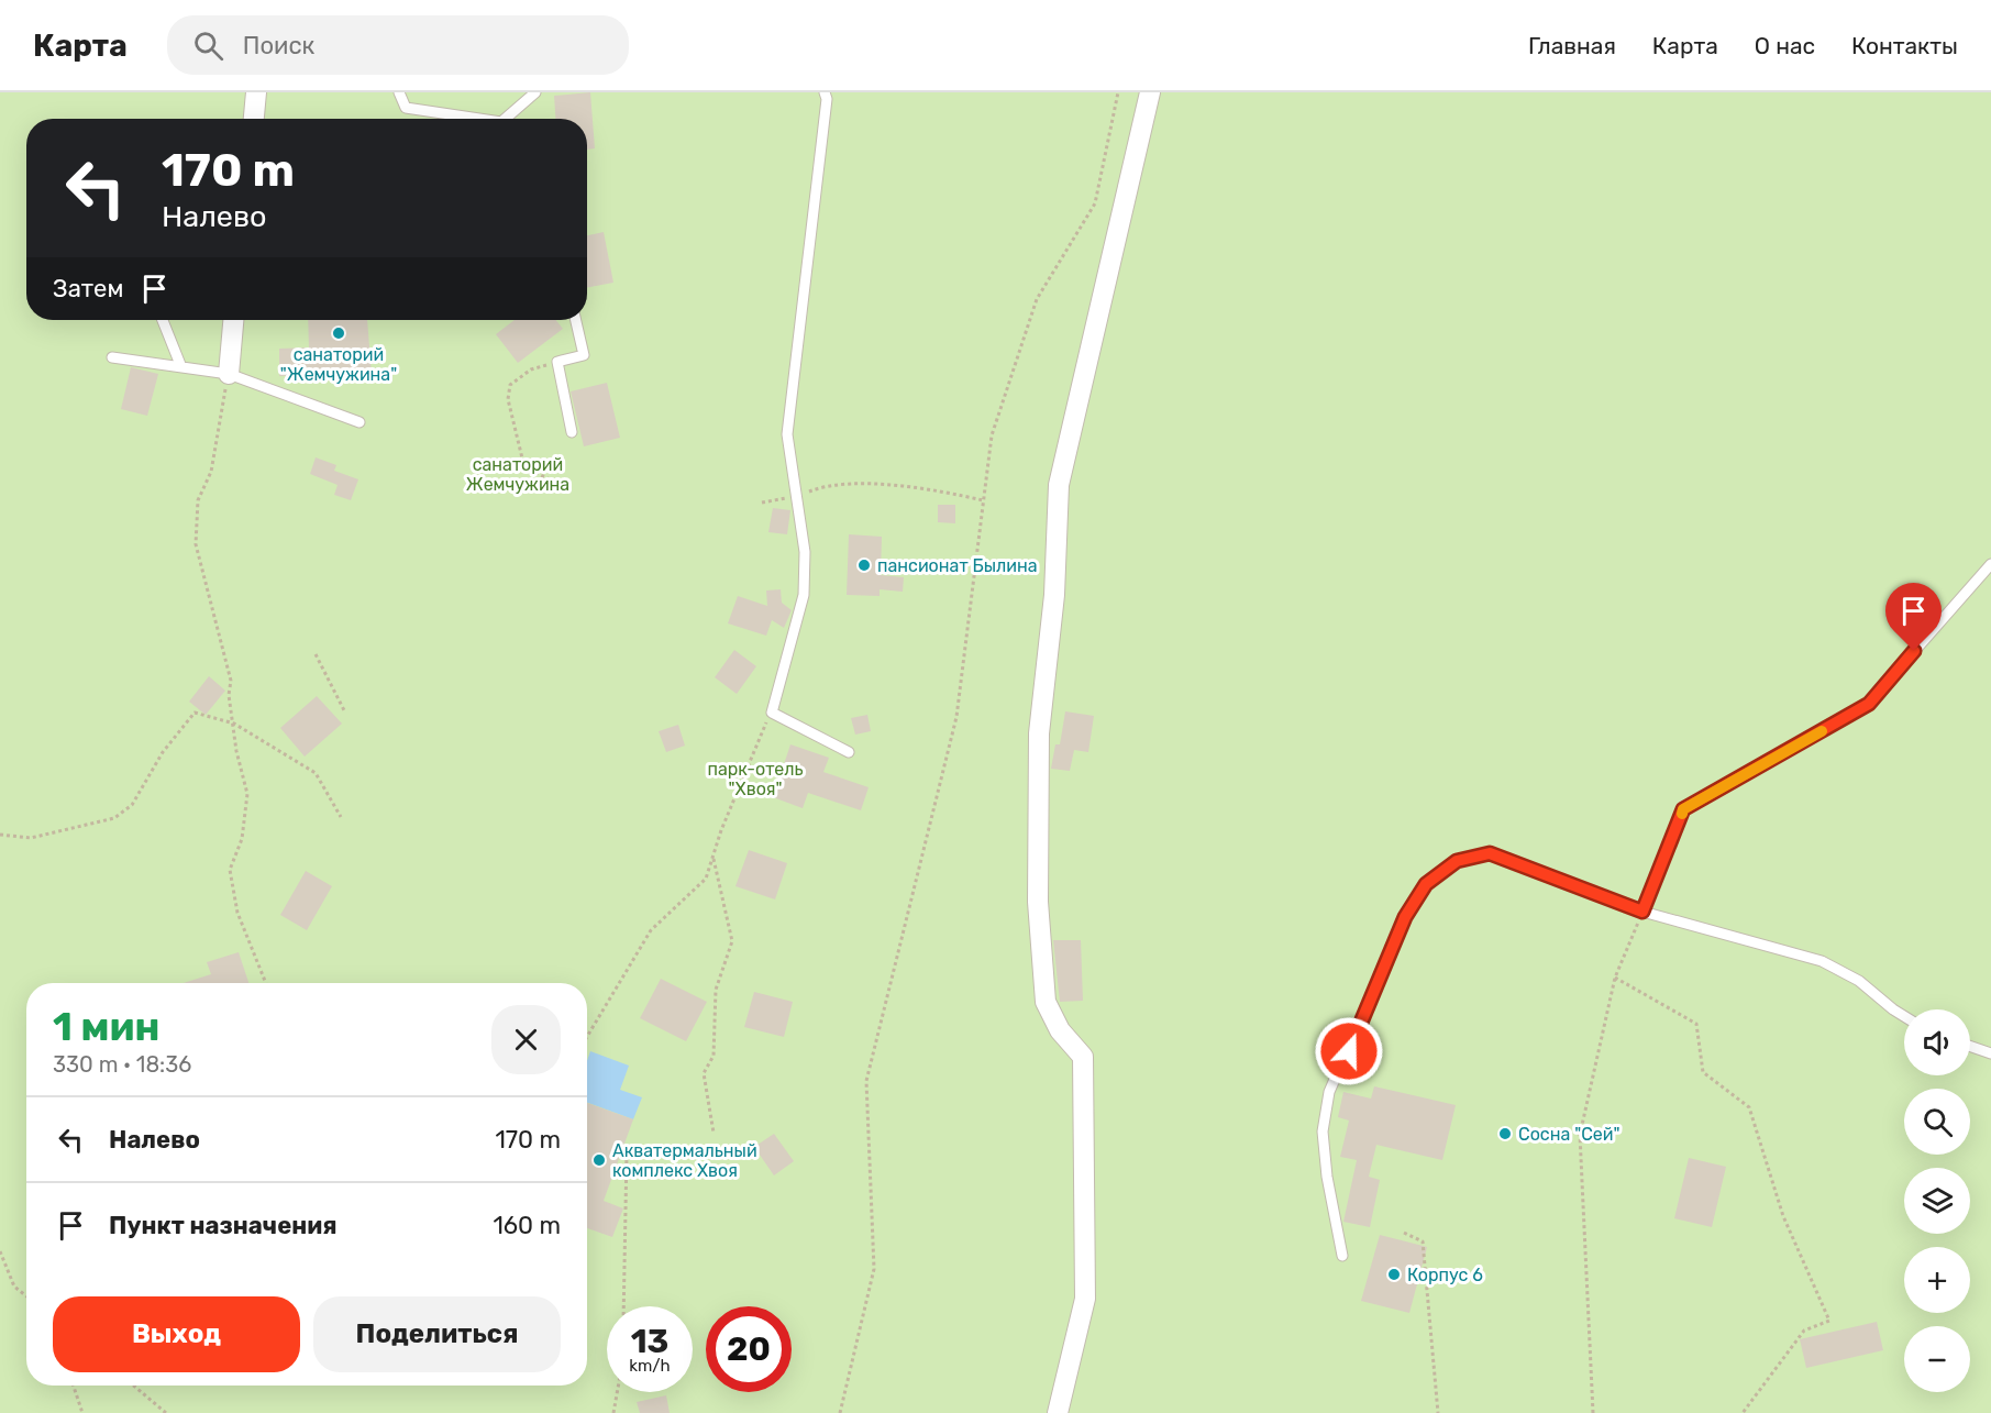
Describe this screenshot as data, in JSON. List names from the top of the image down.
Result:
{
  "parks": ["санаторий Жемчужина", "парк-отель \"Хвоя\""],
  "places": [
    "санаторий \"Жемчужина\"",
    "пансионат Былина",
    "Сосна \"Сей\"",
    "Акватермальный комплекс Хвоя",
    "Корпус 6"
  ],
  "page": {
    "header": "Карта",
    "search": "Поиск",
    "nav": [
      "Главная",
      "Карта",
      "О нас",
      "Контакты"
    ],
    "turn": ["170 m", "Налево"],
    "then": "Затем",
    "heading": ["1 мин", "330 m · 18:36"],
    "map_buttons": ["+", "−"],
    "list": [
      {
        "name": "Налево",
        "value": "170 m"
      },
      {
        "name": "Пункт назначения",
        "value": "160 m"
      }
    ],
    "buttons": ["Выход", "Поделиться"],
    "speed": "13 km/h",
    "limit": "20"
  }
}
